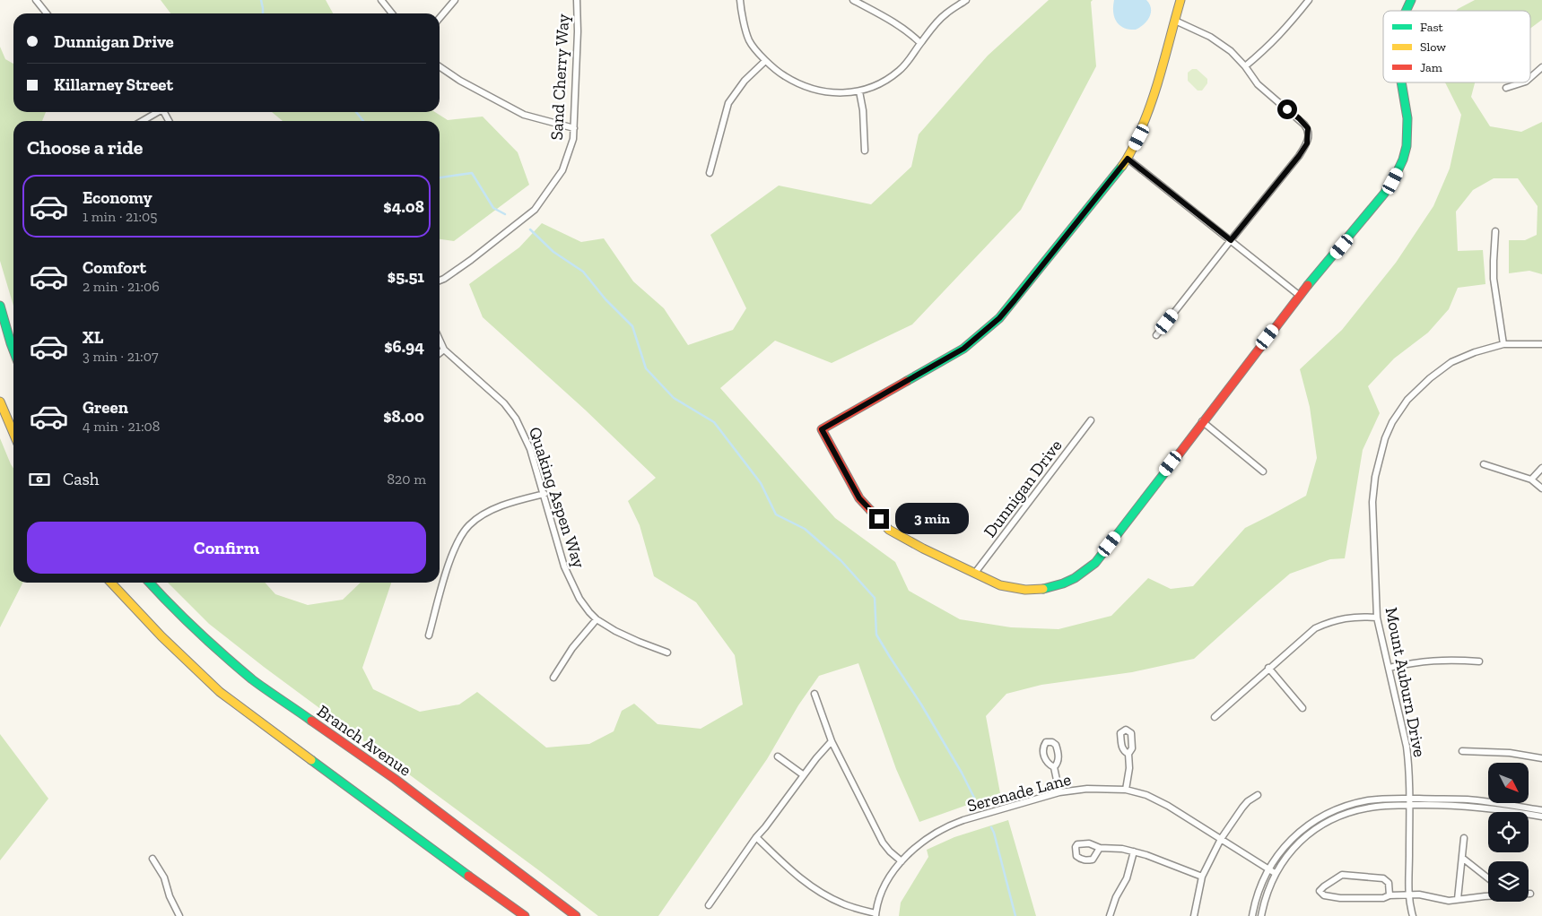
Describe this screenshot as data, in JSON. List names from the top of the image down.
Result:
{
  "streets": {
    "main road": ["Branch Avenue"],
    "street": [
      "Sand Cherry Way",
      "Dunnigan Drive",
      "Quaking Aspen Way",
      "Mount Auburn Drive",
      "Serenade Lane"
    ]
  },
  "legend": ["Fast", "Slow", "Jam"],
  "north": "bottom right",
  "page": {
    "banner": ["Dunnigan Drive", "Killarney Street"],
    "heading": "Choose a ride",
    "list": [
      {
        "name": "Economy",
        "note": "1 min · 21:05",
        "value": "$4.08"
      },
      {
        "name": "Comfort",
        "note": "2 min · 21:06",
        "value": "$5.51"
      },
      {
        "name": "XL",
        "note": "3 min · 21:07",
        "value": "$6.94"
      },
      {
        "name": "Green",
        "note": "4 min · 21:08",
        "value": "$8.00"
      }
    ],
    "pay": ["Cash", "820 m"],
    "bubble": "3 min",
    "buttons": "Confirm"
  }
}
